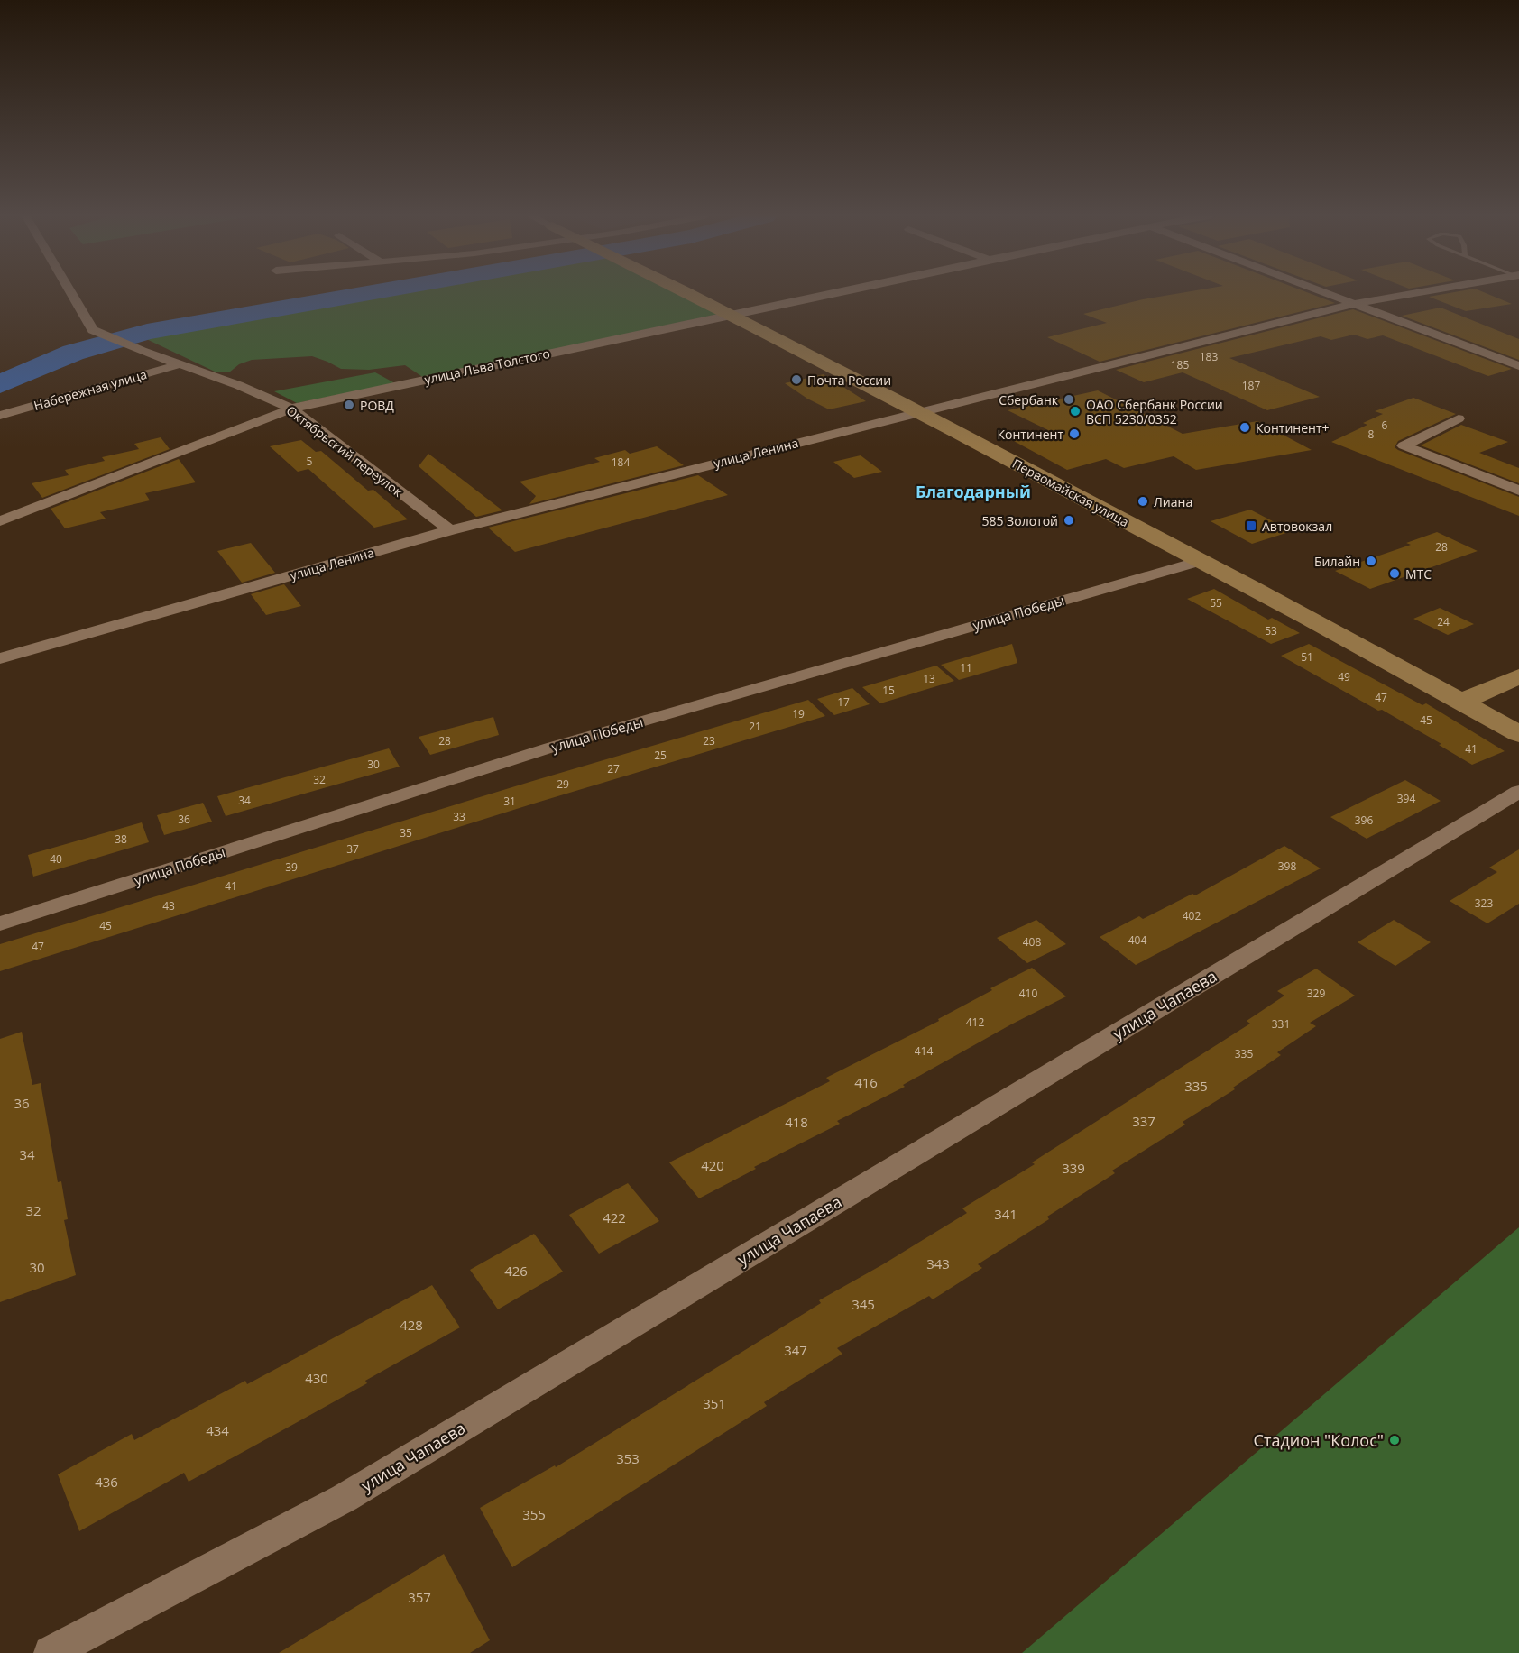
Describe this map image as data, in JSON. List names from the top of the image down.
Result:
{
  "streets": {
    "main road": ["Первомайская улица"],
    "street": [
      "улица Льва Толстого",
      "Набережная улица",
      "Октябрьский переулок",
      "улица Ленина",
      "улица Победы",
      "улица Чапаева"
    ]
  },
  "crossings": [
    ["улица Льва Толстого", "Октябрьский переулок"],
    ["улица Льва Толстого", "Первомайская улица"],
    ["Набережная улица", "Октябрьский переулок"],
    ["Октябрьский переулок", "улица Ленина"],
    ["улица Ленина", "Первомайская улица"],
    ["Первомайская улица", "улица Победы"]
  ],
  "districts": ["Благодарный"],
  "places": {
    "other": [
      "Почта России",
      "Сбербанк",
      "РОВД",
      "ОАО Сбербанк России ВСП 5230/0352",
      "Континент+",
      "Континент",
      "Лиана",
      "585 Золотой",
      "Билайн",
      "МТС",
      "Стадион \"Колос\""
    ],
    "transit": ["Автовокзал"]
  },
  "house_numbers": [
    "183",
    "185",
    "187",
    "6",
    "8",
    "5",
    "184",
    "28",
    "55",
    "24",
    "53",
    "51",
    "11",
    "49",
    "13",
    "15",
    "47",
    "17",
    "19",
    "45",
    "21",
    "28",
    "23",
    "41",
    "25",
    "30",
    "27",
    "32",
    "29",
    "394",
    "34",
    "31",
    "33",
    "36",
    "396",
    "35",
    "38",
    "37",
    "40",
    "398",
    "39",
    "41",
    "323",
    "43",
    "402",
    "45",
    "404",
    "408",
    "47",
    "410",
    "329",
    "412",
    "331",
    "414",
    "335",
    "416",
    "335",
    "36",
    "337",
    "418",
    "34",
    "420",
    "339",
    "32",
    "341",
    "422",
    "343",
    "30",
    "426",
    "345",
    "428",
    "347",
    "430",
    "351",
    "434",
    "353",
    "436",
    "355",
    "357"
  ]
}
